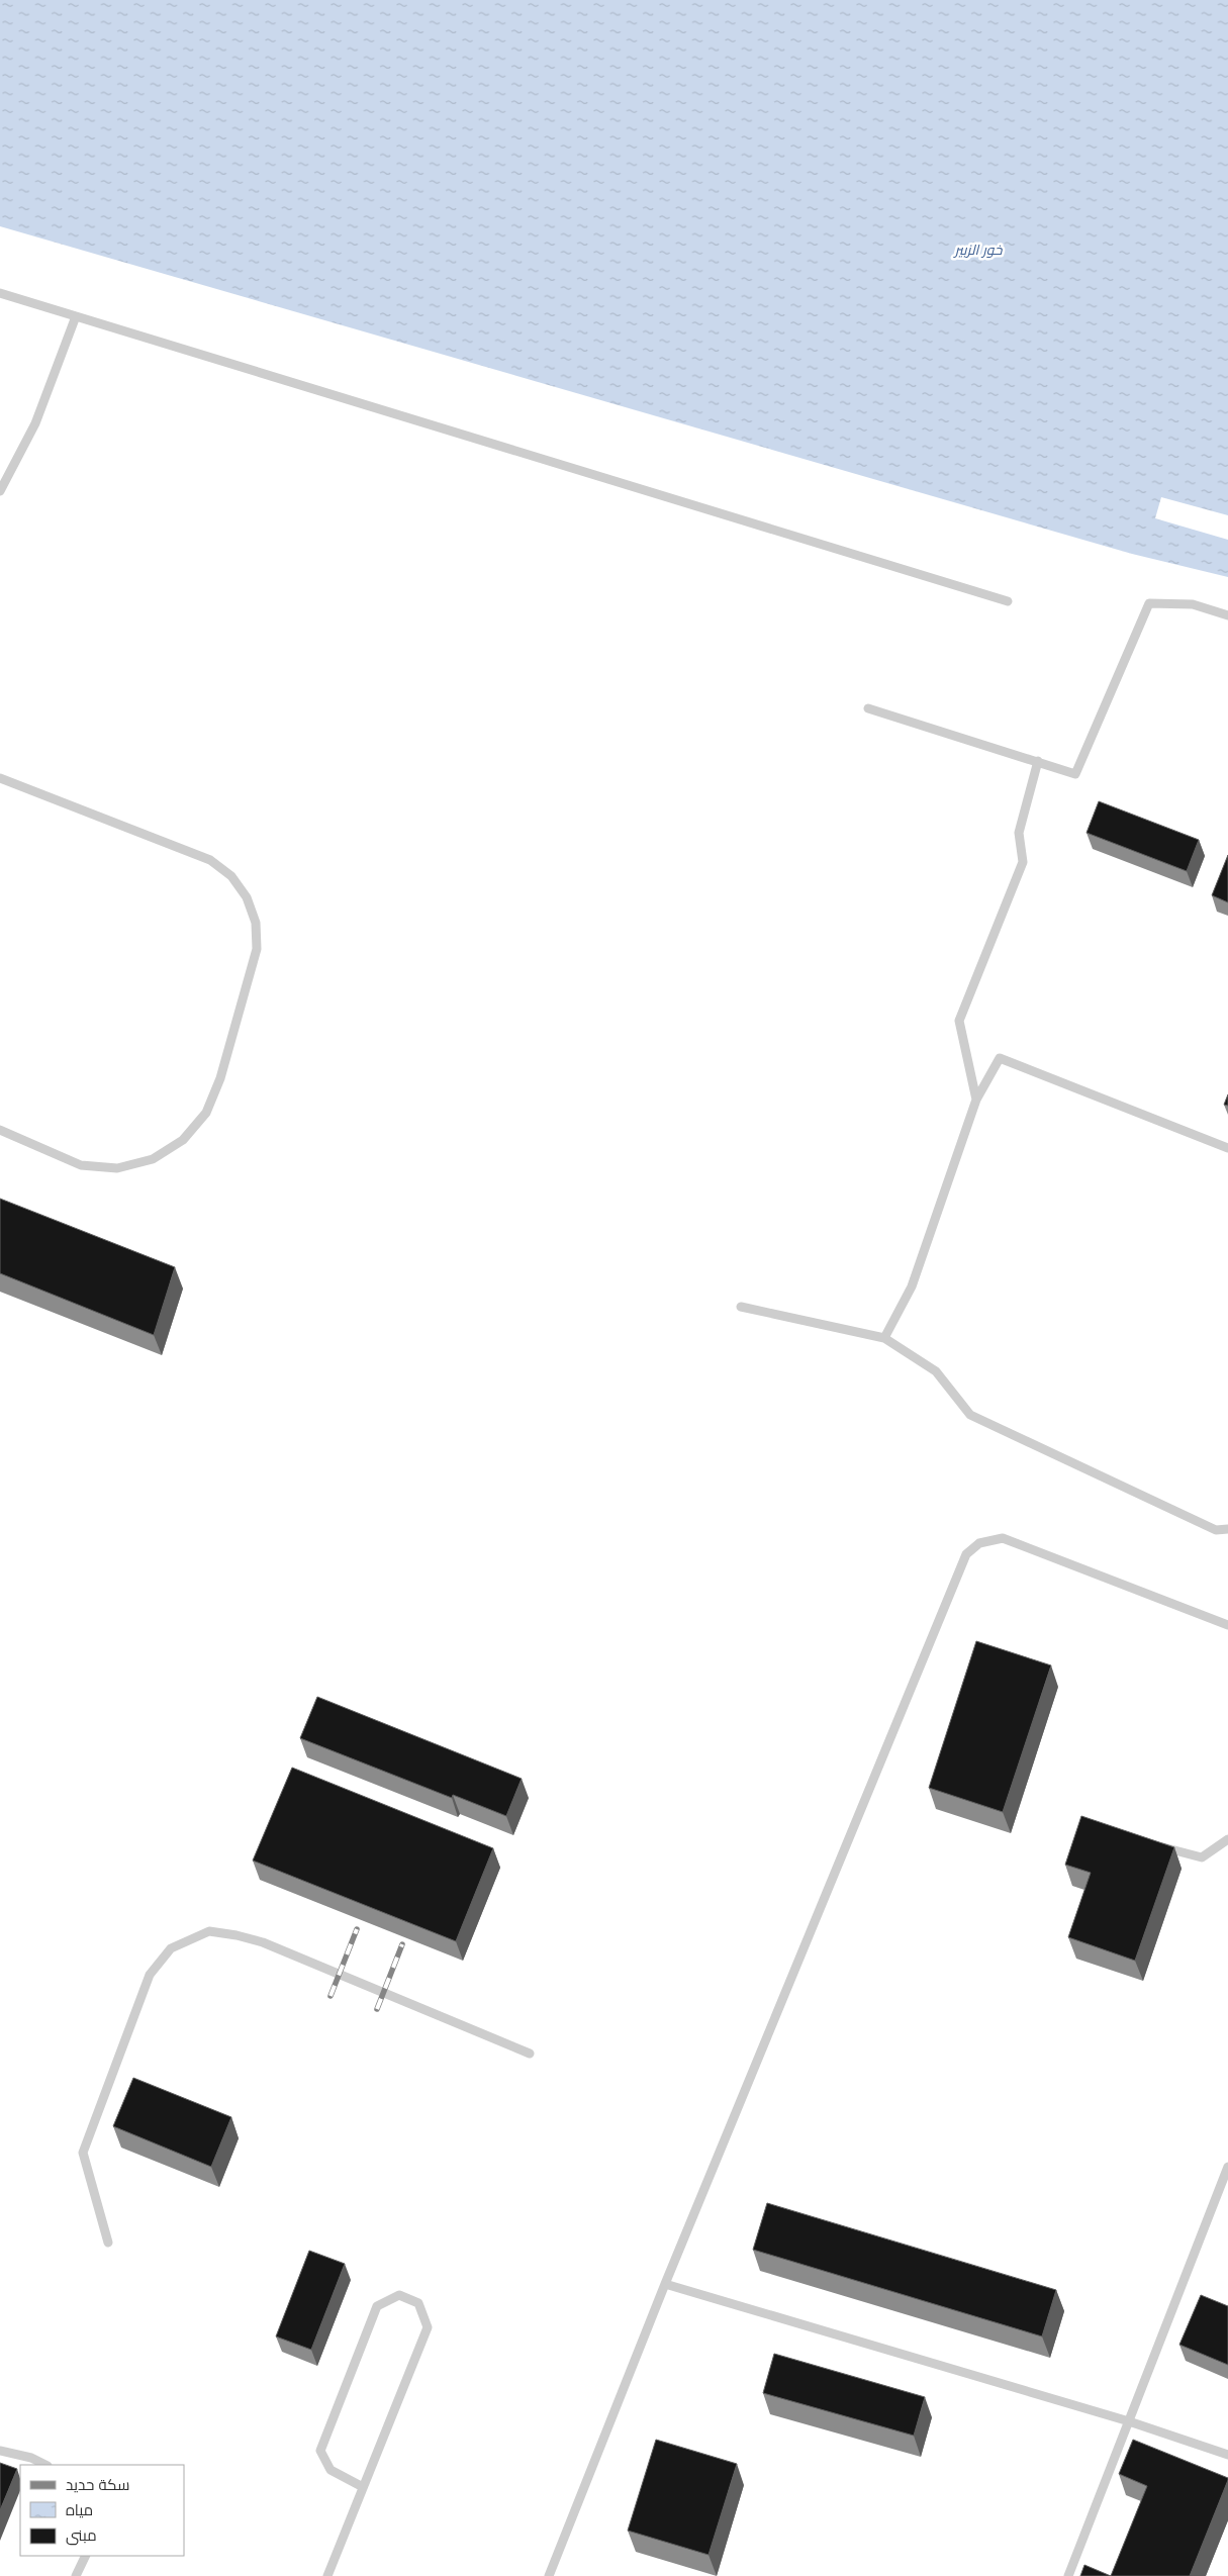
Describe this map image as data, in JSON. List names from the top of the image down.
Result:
{
  "water": ["خور الزبير"],
  "legend": ["سكة حديد", "مياه", "مبنى"]
}
